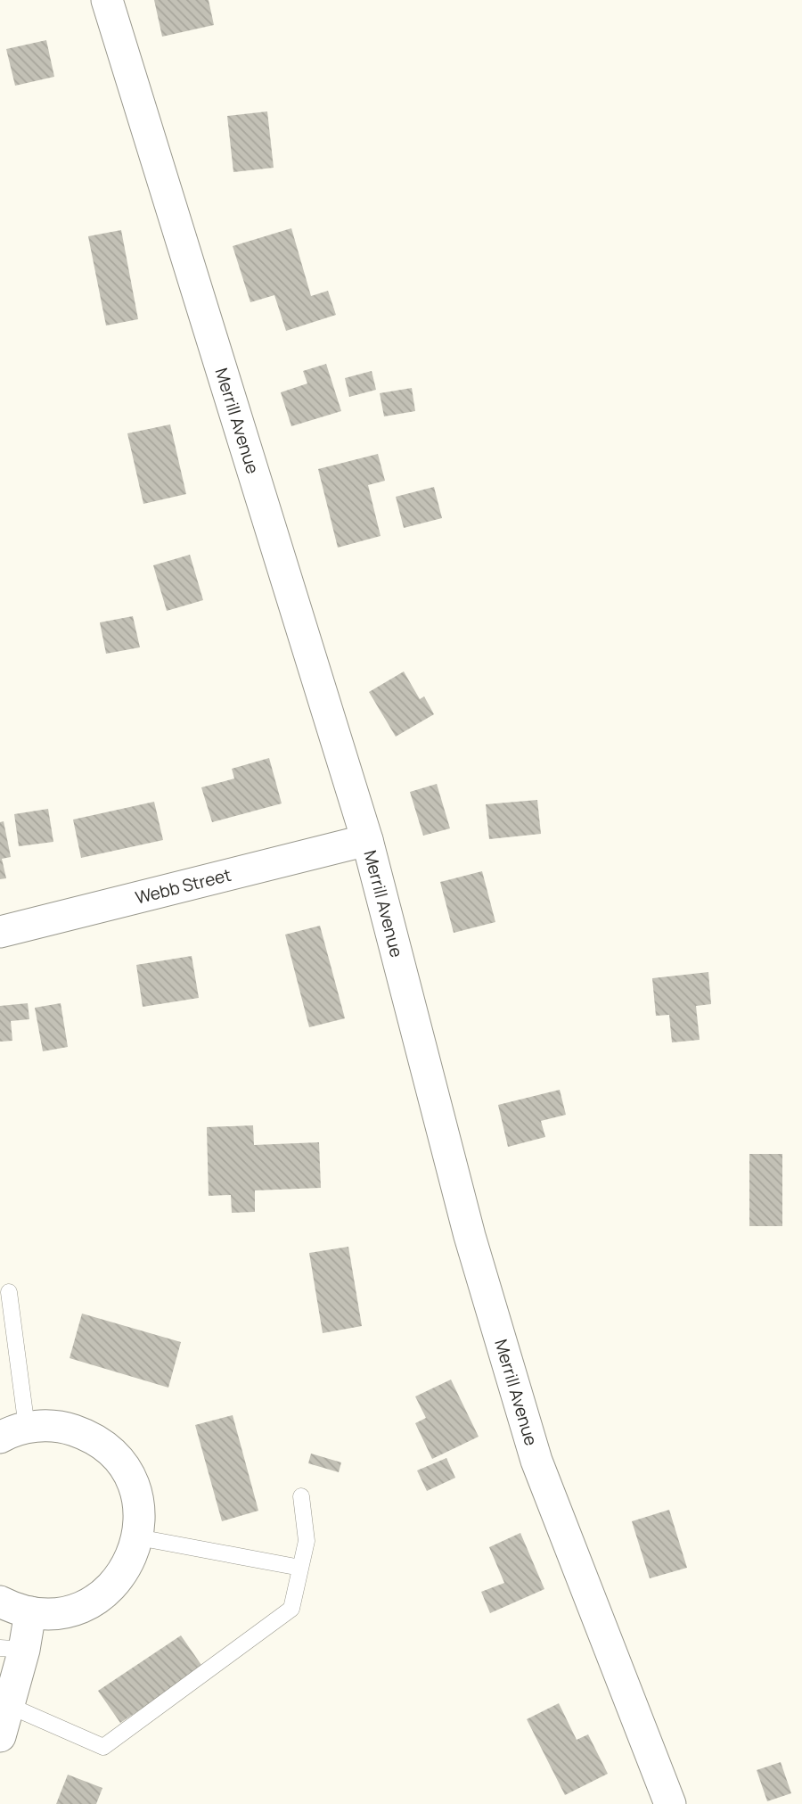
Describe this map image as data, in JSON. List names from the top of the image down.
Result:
{
  "streets": {
    "street": ["Merrill Avenue", "Webb Street"]
  },
  "crossings": [
    ["Merrill Avenue", "Webb Street"]
  ]
}
